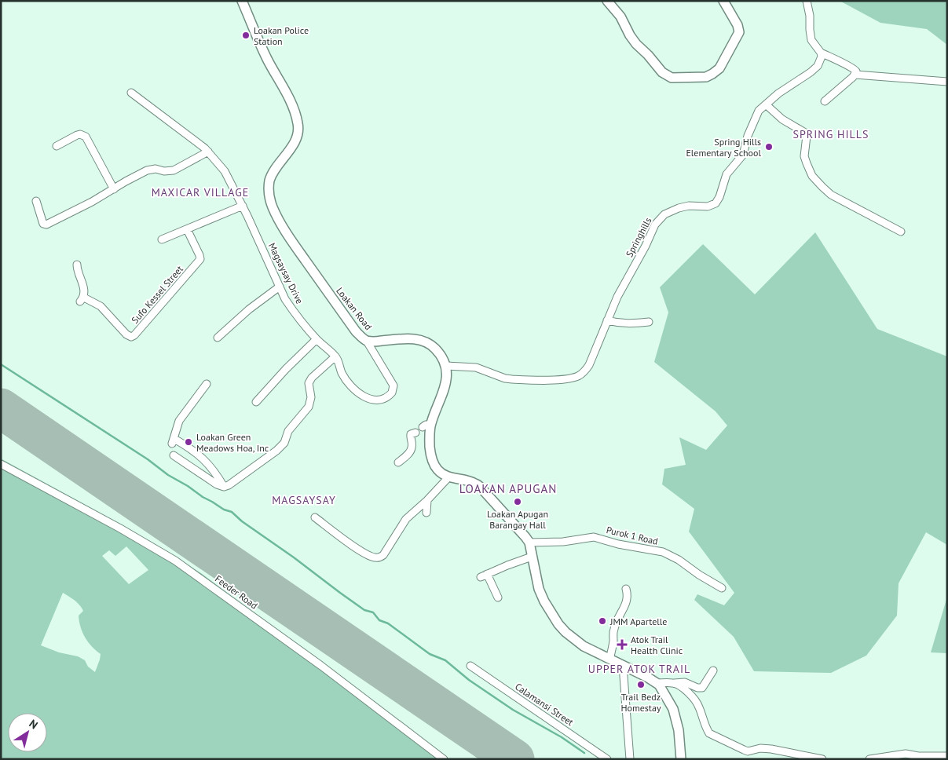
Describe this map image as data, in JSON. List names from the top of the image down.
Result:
{
  "streets": {
    "main road": ["Loakan Road"],
    "street": [
      "Springhills",
      "Magsaysay Drive",
      "Sufo Kessel Street",
      "Purok 1 Road",
      "Feeder Road",
      "Calamansi Street"
    ]
  },
  "crossings": [
    ["Springhills", "Loakan Road"],
    ["Magsaysay Drive", "Loakan Road"]
  ],
  "districts": [
    "SPRING HILLS",
    "MAXICAR VILLAGE",
    "LOAKAN APUGAN",
    "MAGSAYSAY",
    "UPPER ATOK TRAIL"
  ],
  "places": {
    "other": [
      "Loakan Police Station",
      "Spring Hills Elementary School",
      "Loakan Green Meadows Hoa, Inc",
      "Loakan Apugan Barangay Hall",
      "JMM Apartelle",
      "Trail Bedz Homestay"
    ],
    "health": ["Atok Trail Health Clinic"]
  },
  "north": "top right"
}
